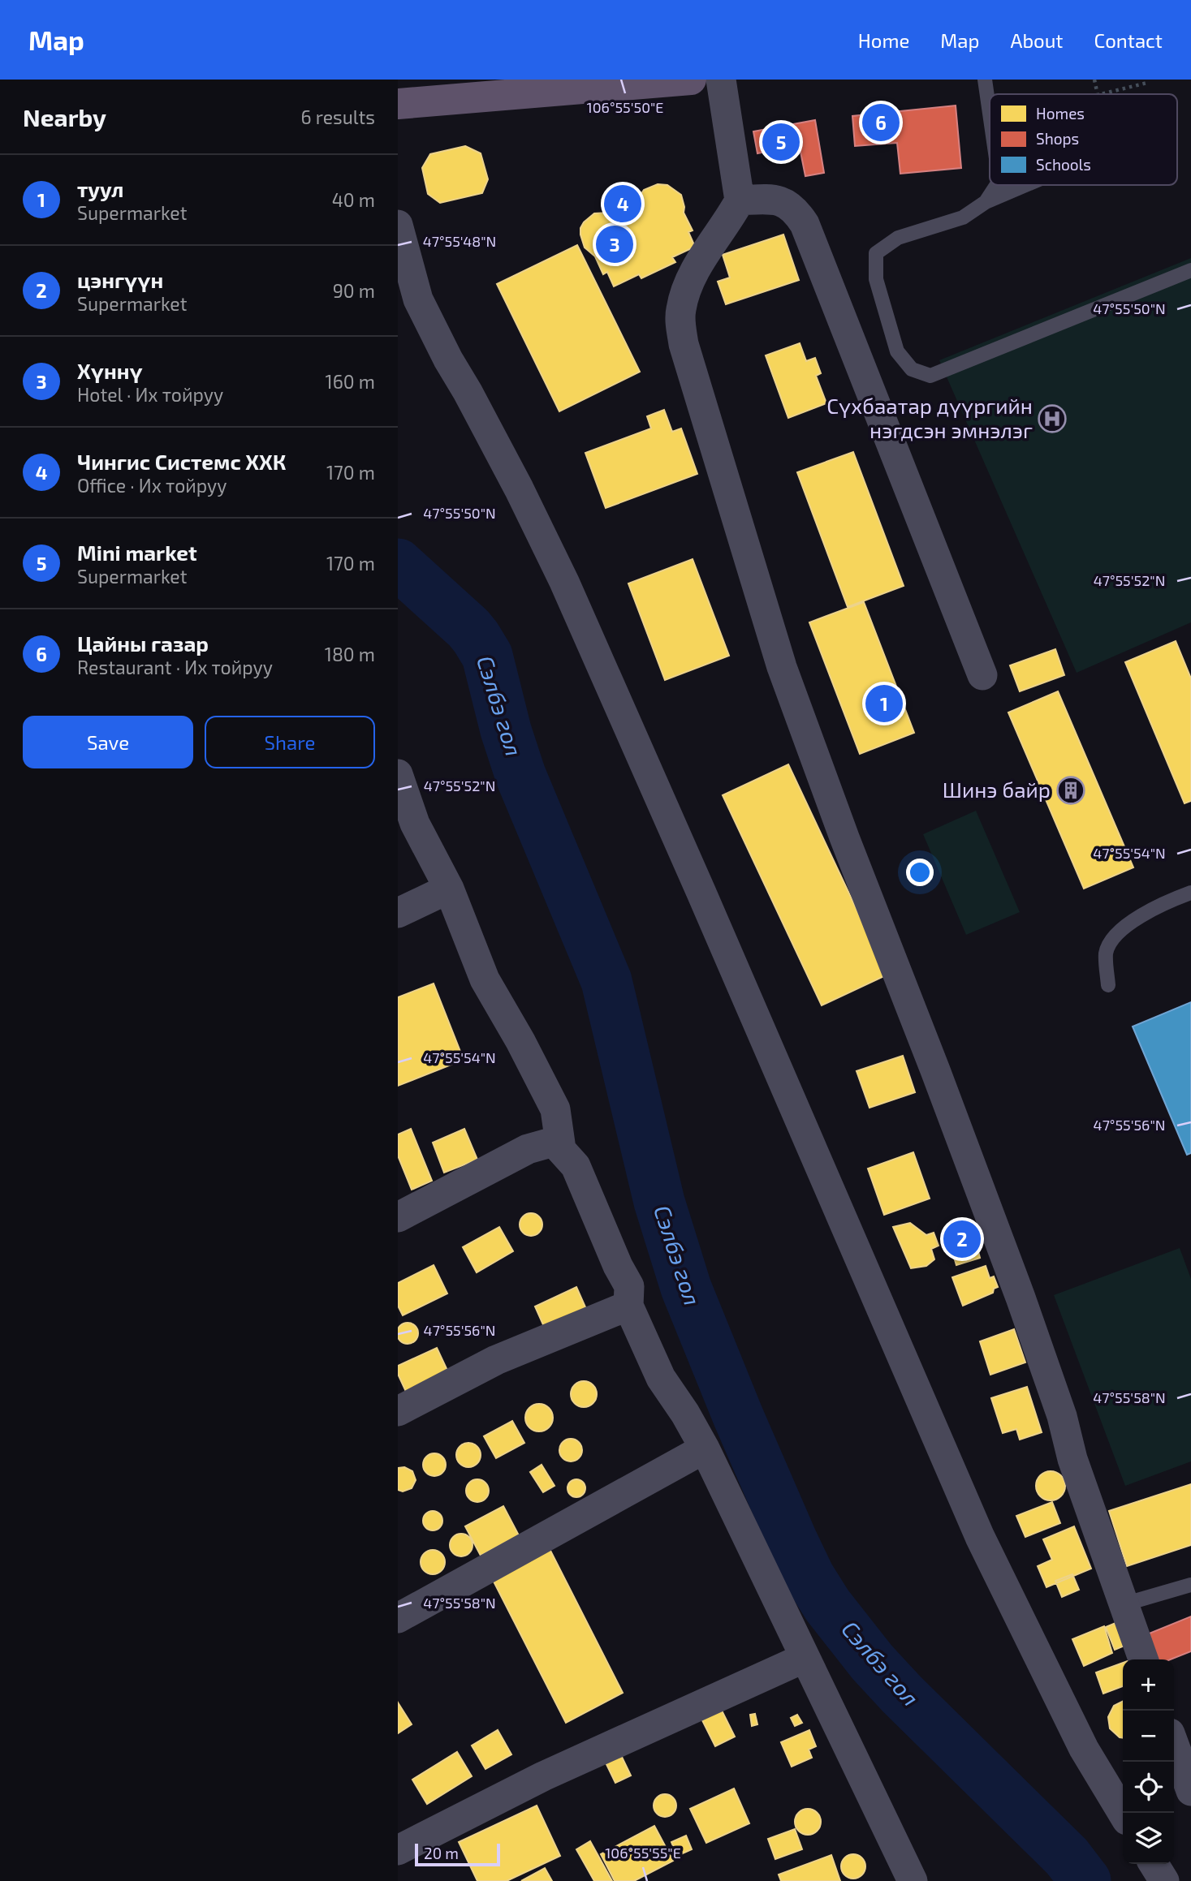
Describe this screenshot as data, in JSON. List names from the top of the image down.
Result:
{
  "water": ["Сэлбэ гол"],
  "places": {
    "hospital": ["Сүхбаатар дүүргийн нэгдсэн эмнэлэг"],
    "building": ["Шинэ байр"]
  },
  "legend": ["Homes", "Shops", "Schools"],
  "scale_bar": "20 m",
  "page": {
    "header": "Map",
    "nav": [
      "Home",
      "Map",
      "About",
      "Contact"
    ],
    "heading": ["Nearby", "6 results"],
    "pins": [
      "6",
      "5",
      "4",
      "3",
      "1",
      "2"
    ],
    "list": [
      {
        "mark": "1",
        "name": "туул",
        "note": "Supermarket",
        "value": "40 m"
      },
      {
        "mark": "2",
        "name": "цэнгүүн",
        "note": "Supermarket",
        "value": "90 m"
      },
      {
        "mark": "3",
        "name": "Хүннү",
        "note": "Hotel · Их тойруу",
        "value": "160 m"
      },
      {
        "mark": "4",
        "name": "Чингис Системс ХХК",
        "note": "Office · Их тойруу",
        "value": "170 m"
      },
      {
        "mark": "5",
        "name": "Mini market",
        "note": "Supermarket",
        "value": "170 m"
      },
      {
        "mark": "6",
        "name": "Цайны газар",
        "note": "Restaurant · Их тойруу",
        "value": "180 m"
      }
    ],
    "buttons": ["Save", "Share"],
    "map_buttons": ["+", "−"],
    "scale": "20 m"
  },
  "coordinates": [
    "106°55'50\"E",
    "47°55'48\"N",
    "47°55'50\"N",
    "47°55'52\"N",
    "47°55'54\"N",
    "47°55'56\"N",
    "47°55'58\"N",
    "106°55'55\"E"
  ]
}
